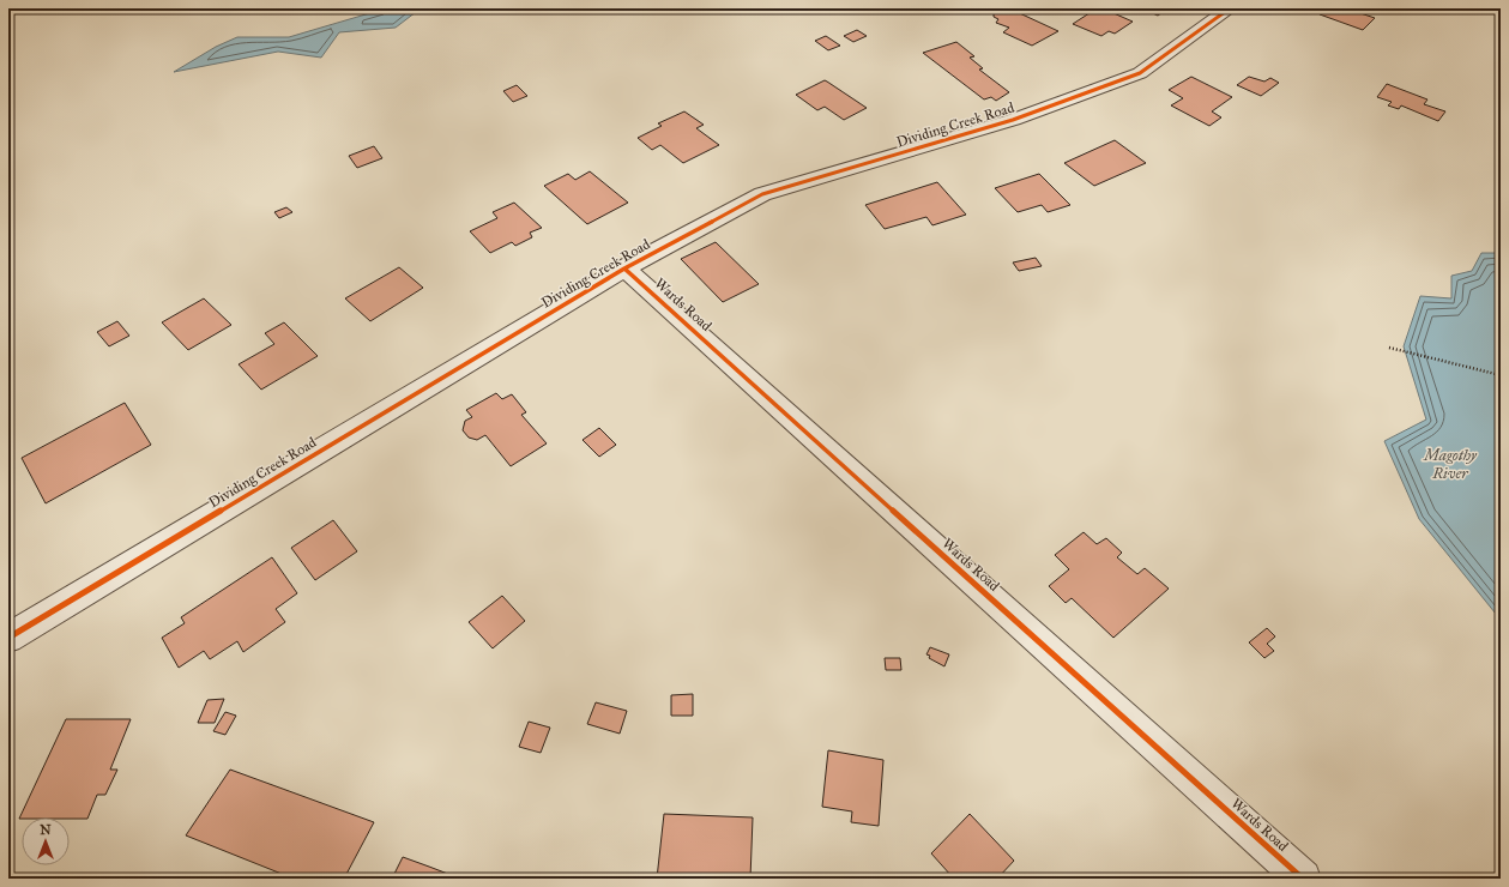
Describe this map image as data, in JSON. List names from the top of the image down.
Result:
{
  "streets": {
    "street": ["Dividing Creek Road", "Wards Road"]
  },
  "crossings": [
    ["Dividing Creek Road", "Wards Road"]
  ],
  "water": ["Magothy River"],
  "north": "top"
}
